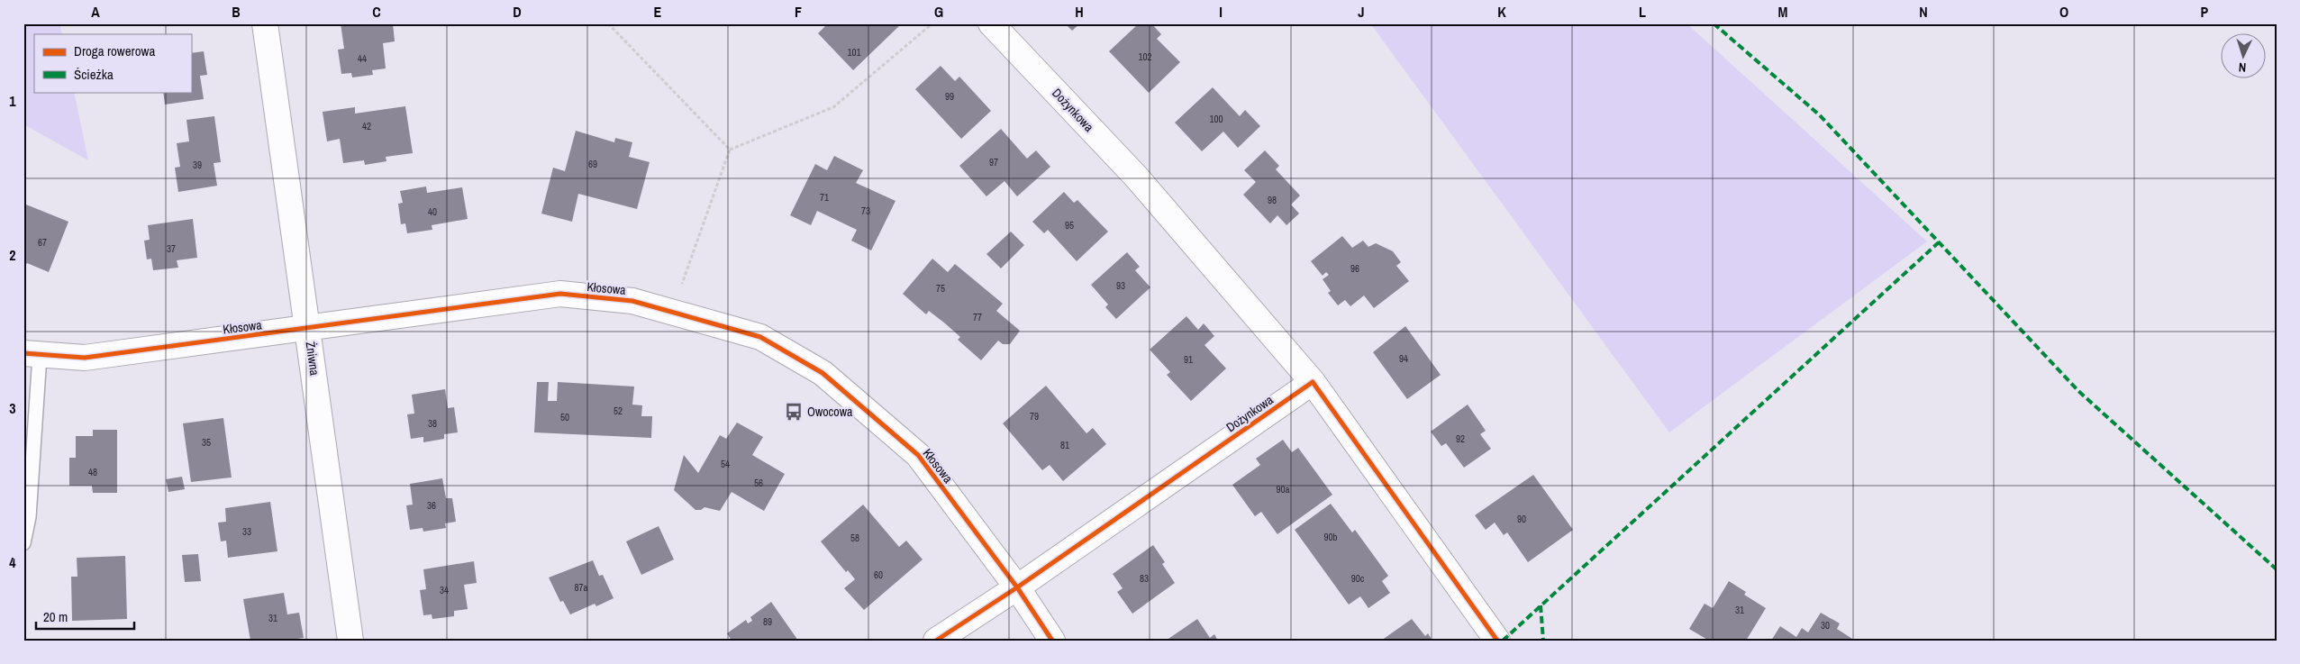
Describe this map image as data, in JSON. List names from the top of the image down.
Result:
{
  "streets": {
    "street": ["Dożynkowa", "Kłosowa", "Żniwna"]
  },
  "crossings": [
    ["Dożynkowa", "Kłosowa"],
    ["Kłosowa", "Żniwna"]
  ],
  "places": {
    "bus stop": ["Owocowa"]
  },
  "house_numbers": [
    "101",
    "102",
    "44",
    "99",
    "100",
    "42",
    "97",
    "69",
    "39",
    "71",
    "98",
    "73",
    "40",
    "95",
    "67",
    "37",
    "96",
    "93",
    "75",
    "77",
    "94",
    "91",
    "52",
    "79",
    "50",
    "38",
    "92",
    "35",
    "81",
    "54",
    "48",
    "56",
    "90a",
    "36",
    "90",
    "33",
    "90b",
    "58",
    "60",
    "83",
    "90c",
    "87a",
    "34",
    "31",
    "31",
    "89",
    "30"
  ],
  "legend": ["Droga rowerowa", "Ścieżka"],
  "scale_bar": "20 m",
  "north": "bottom",
  "grid": {
    "columns": [
      "A",
      "B",
      "C",
      "D",
      "E",
      "F",
      "G",
      "H",
      "I",
      "J",
      "K",
      "L",
      "M",
      "N",
      "O",
      "P"
    ],
    "rows": [
      "1",
      "2",
      "3",
      "4"
    ]
  }
}
